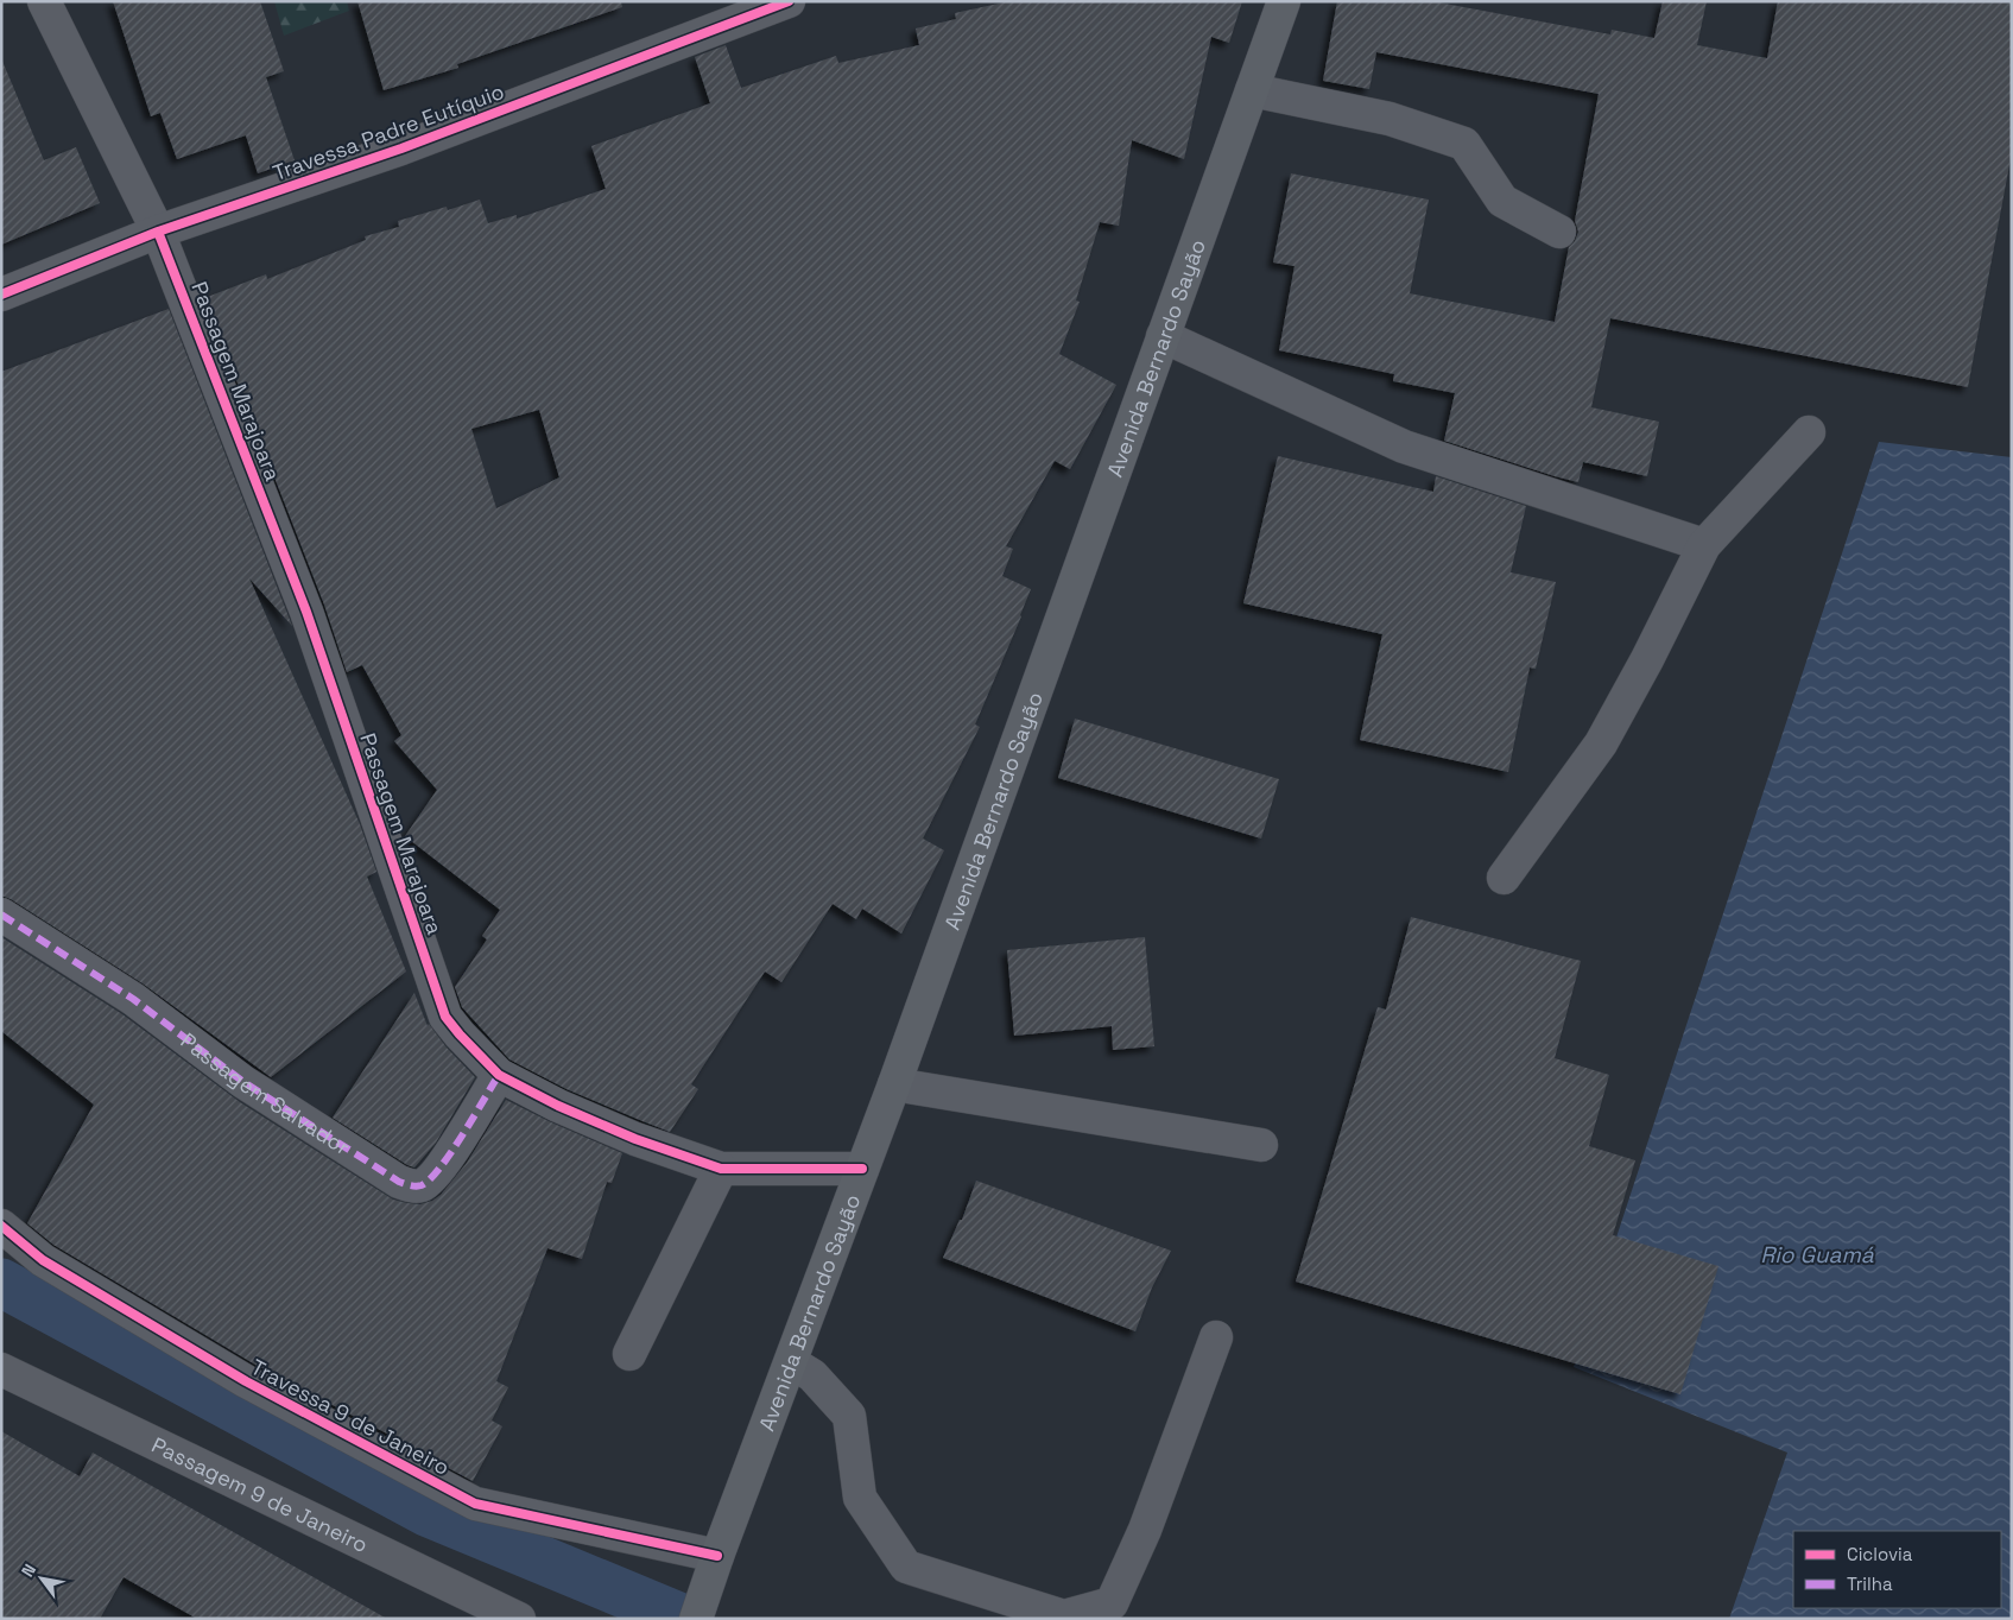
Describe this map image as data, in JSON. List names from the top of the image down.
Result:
{
  "streets": {
    "main road": ["Avenida Bernardo Sayão"],
    "street": [
      "Travessa Padre Eutíquio",
      "Passagem Marajoara",
      "Passagem Salvador",
      "Travessa 9 de Janeiro",
      "Passagem 9 de Janeiro"
    ]
  },
  "crossings": [
    ["Travessa Padre Eutíquio", "Passagem Marajoara"],
    ["Avenida Bernardo Sayão", "Passagem Marajoara"],
    ["Avenida Bernardo Sayão", "Travessa 9 de Janeiro"],
    ["Passagem Marajoara", "Passagem Salvador"]
  ],
  "water": ["Rio Guamá"],
  "legend": ["Ciclovia", "Trilha"],
  "north": "top left"
}
